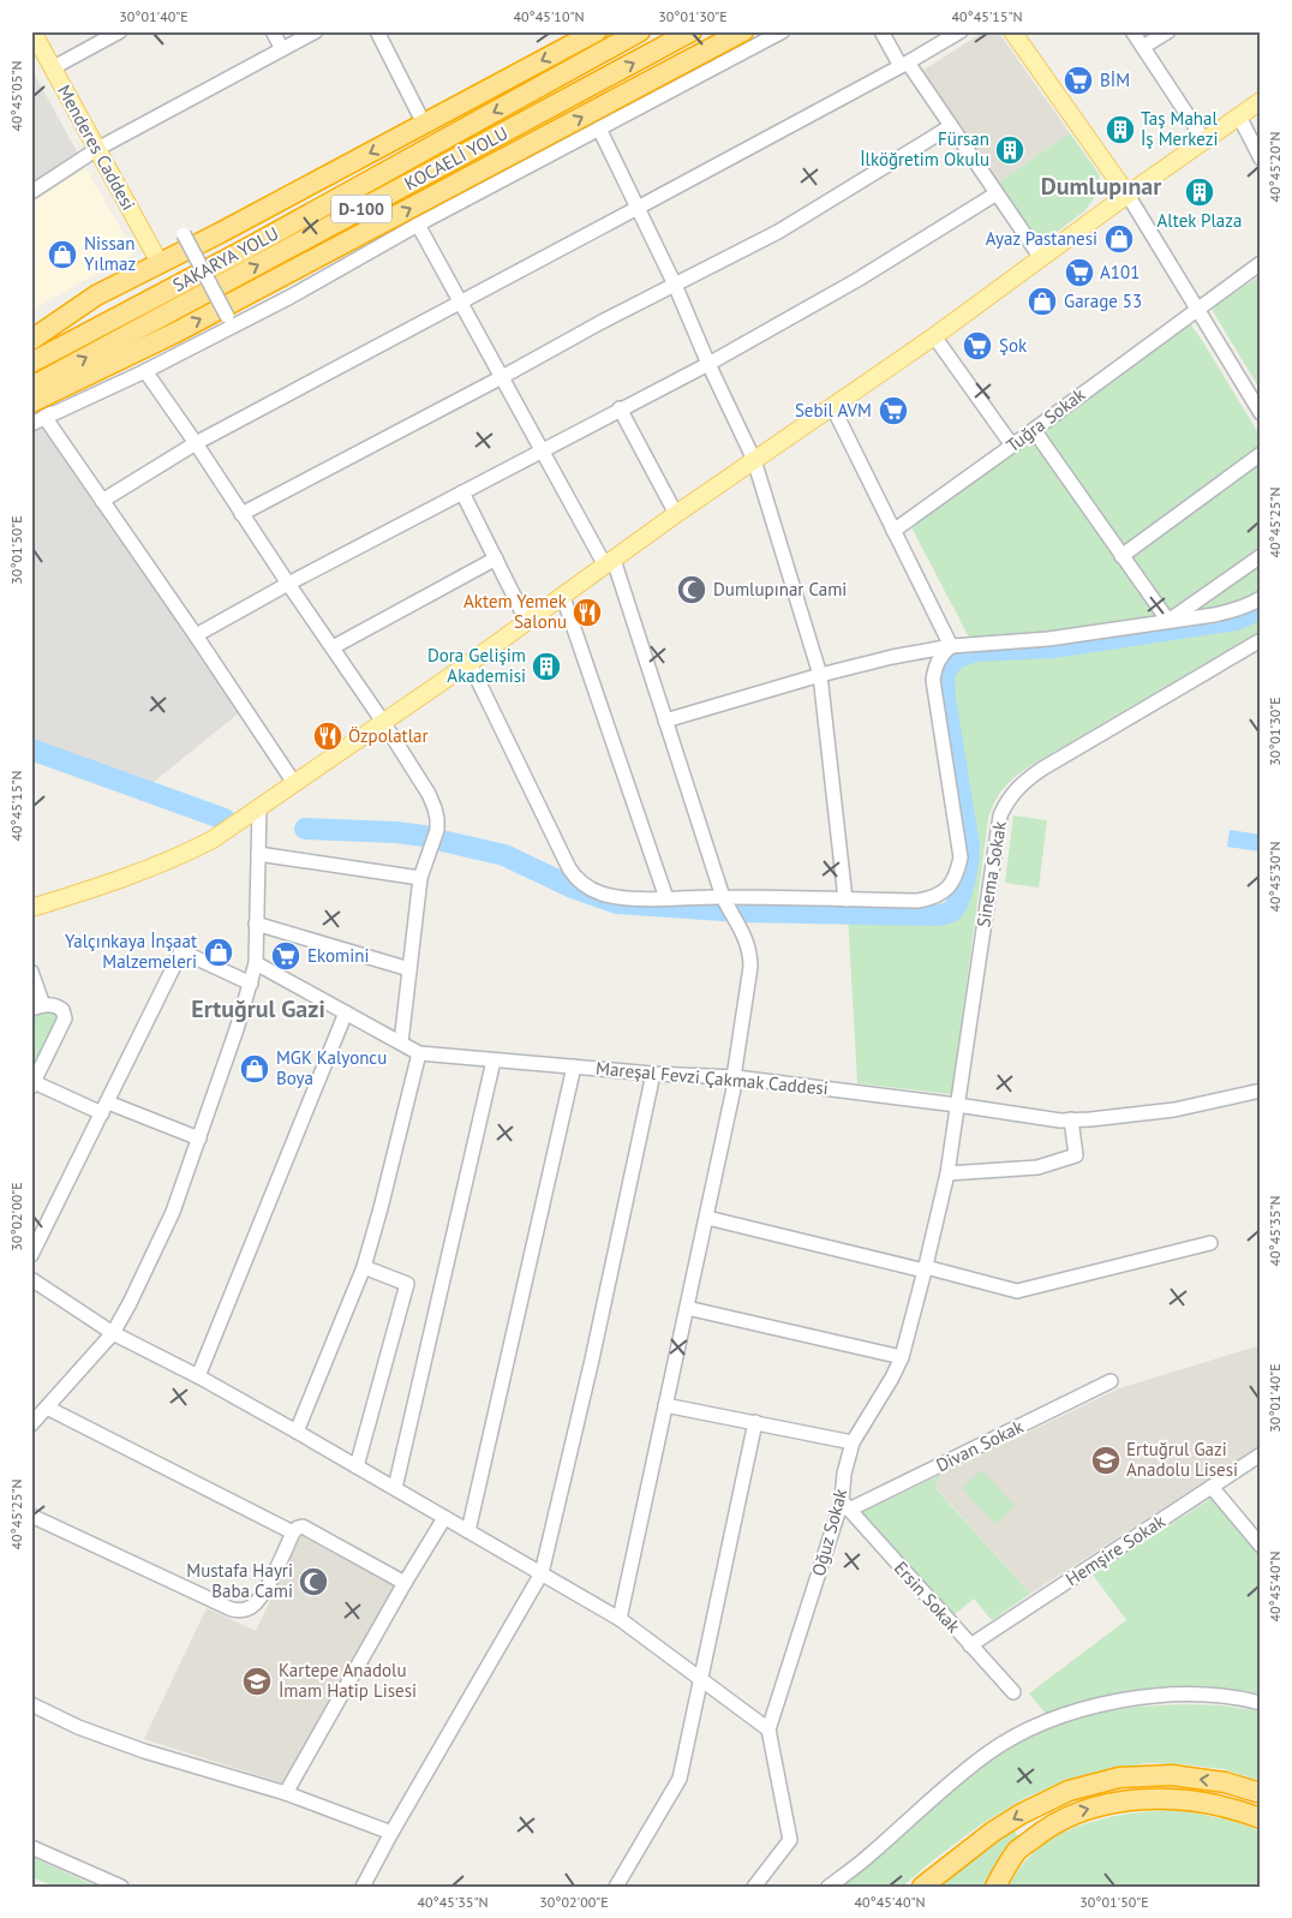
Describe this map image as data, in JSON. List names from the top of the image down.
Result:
{
  "streets": {
    "highway": ["KOCAELİ YOLU", "D-100", "SAKARYA YOLU"],
    "main road": ["Menderes Caddesi"],
    "street": [
      "Tuğra Sokak",
      "Sinema Sokak",
      "Mareşal Fevzi Çakmak Caddesi",
      "Divan Sokak",
      "Oğuz Sokak",
      "Hemşire Sokak",
      "Ersin Sokak"
    ]
  },
  "crossings": [
    ["Sinema Sokak", "Mareşal Fevzi Çakmak Caddesi"],
    ["Sinema Sokak", "Oğuz Sokak"],
    ["Mareşal Fevzi Çakmak Caddesi", "Oğuz Sokak"],
    ["Divan Sokak", "Oğuz Sokak"],
    ["Divan Sokak", "Ersin Sokak"],
    ["Oğuz Sokak", "Ersin Sokak"],
    ["Hemşire Sokak", "Ersin Sokak"]
  ],
  "districts": ["Dumlupınar", "Ertuğrul Gazi"],
  "places": {
    "supermarket": [
      "BİM",
      "A101",
      "Şok",
      "Sebil AVM",
      "Ekomini"
    ],
    "building": [
      "Taş Mahal İş Merkezi",
      "Fürsan İlköğretim Okulu",
      "Altek Plaza",
      "Dora Gelişim Akademisi"
    ],
    "shop": [
      "Ayaz Pastanesi",
      "Nissan Yılmaz",
      "Garage 53",
      "Yalçınkaya İnşaat Malzemeleri",
      "MGK Kalyoncu Boya"
    ],
    "mosque": ["Dumlupınar Cami", "Mustafa Hayri Baba Cami"],
    "restaurant": ["Aktem Yemek Salonu", "Özpolatlar"],
    "school or university": ["Ertuğrul Gazi Anadolu Lisesi", "Kartepe Anadolu İmam Hatip Lisesi"]
  },
  "coordinates": [
    "30°01'40\"E",
    "40°45'10\"N",
    "30°01'30\"E",
    "40°45'15\"N",
    "40°45'05\"N",
    "40°45'20\"N",
    "40°45'25\"N",
    "30°01'50\"E",
    "40°45'30\"N",
    "30°02'00\"E",
    "40°45'35\"N",
    "40°45'40\"N"
  ]
}
